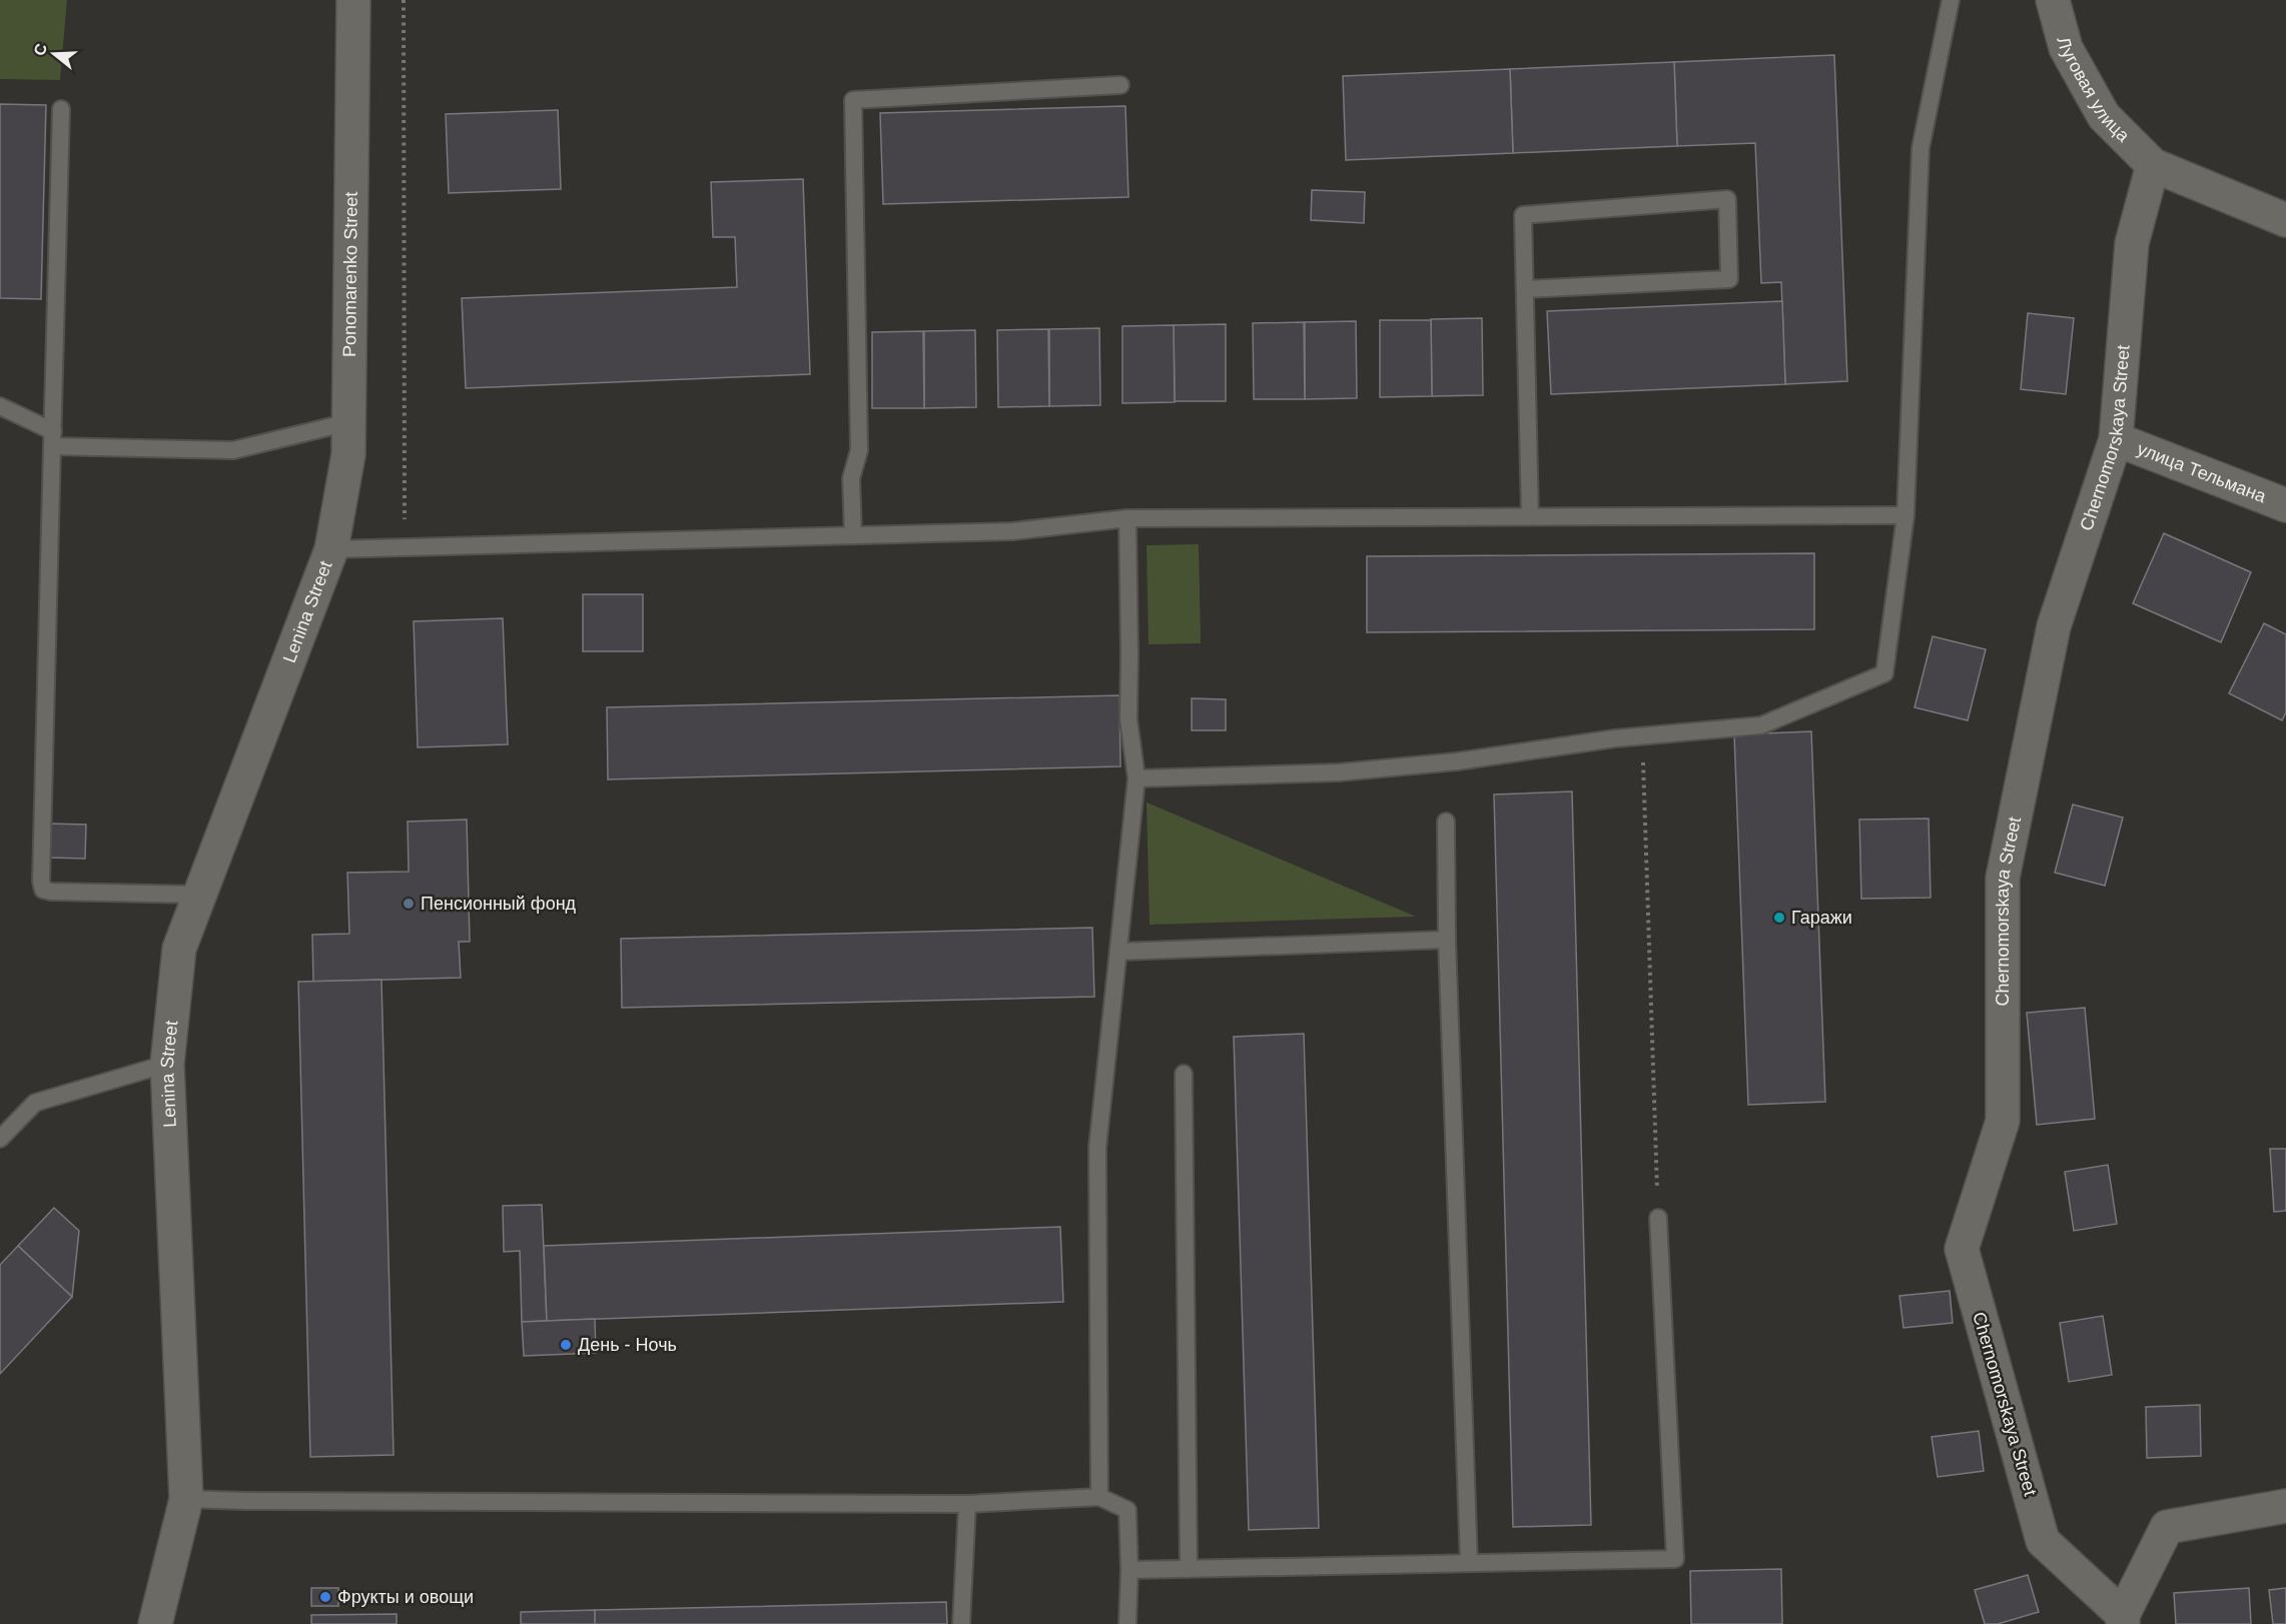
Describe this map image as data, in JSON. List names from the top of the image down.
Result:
{
  "streets": {
    "street": [
      "Луговая улица",
      "Ponomarenko Street",
      "Chernomorskaya Street",
      "улица Тельмана",
      "Lenina Street"
    ]
  },
  "crossings": [
    ["Луговая улица", "Chernomorskaya Street"],
    ["Ponomarenko Street", "Lenina Street"],
    ["Chernomorskaya Street", "улица Тельмана"]
  ],
  "places": [
    "Пенсионный фонд",
    "Гаражи",
    "День - Ночь",
    "Фрукты и овощи"
  ],
  "north": "left"
}
